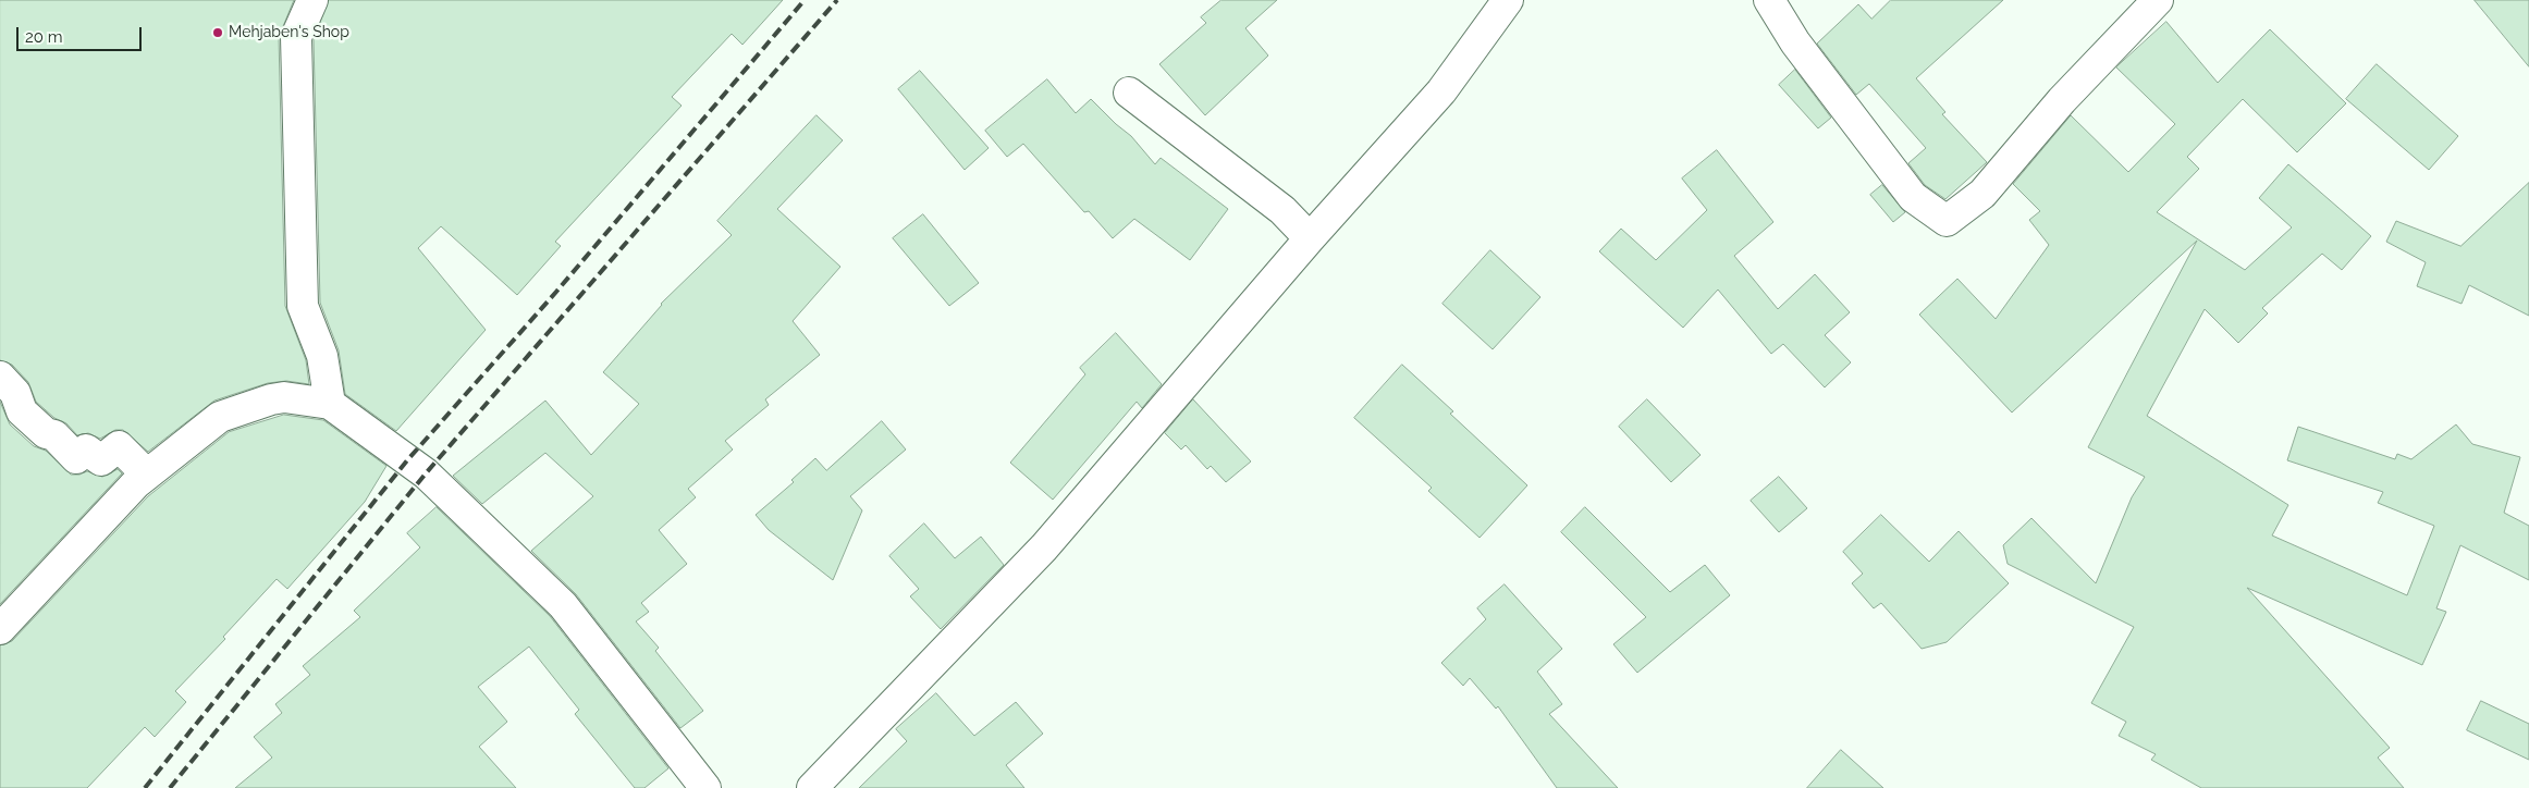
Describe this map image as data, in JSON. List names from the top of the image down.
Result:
{
  "places": ["Mehjaben's Shop"],
  "scale_bar": "20 m"
}
